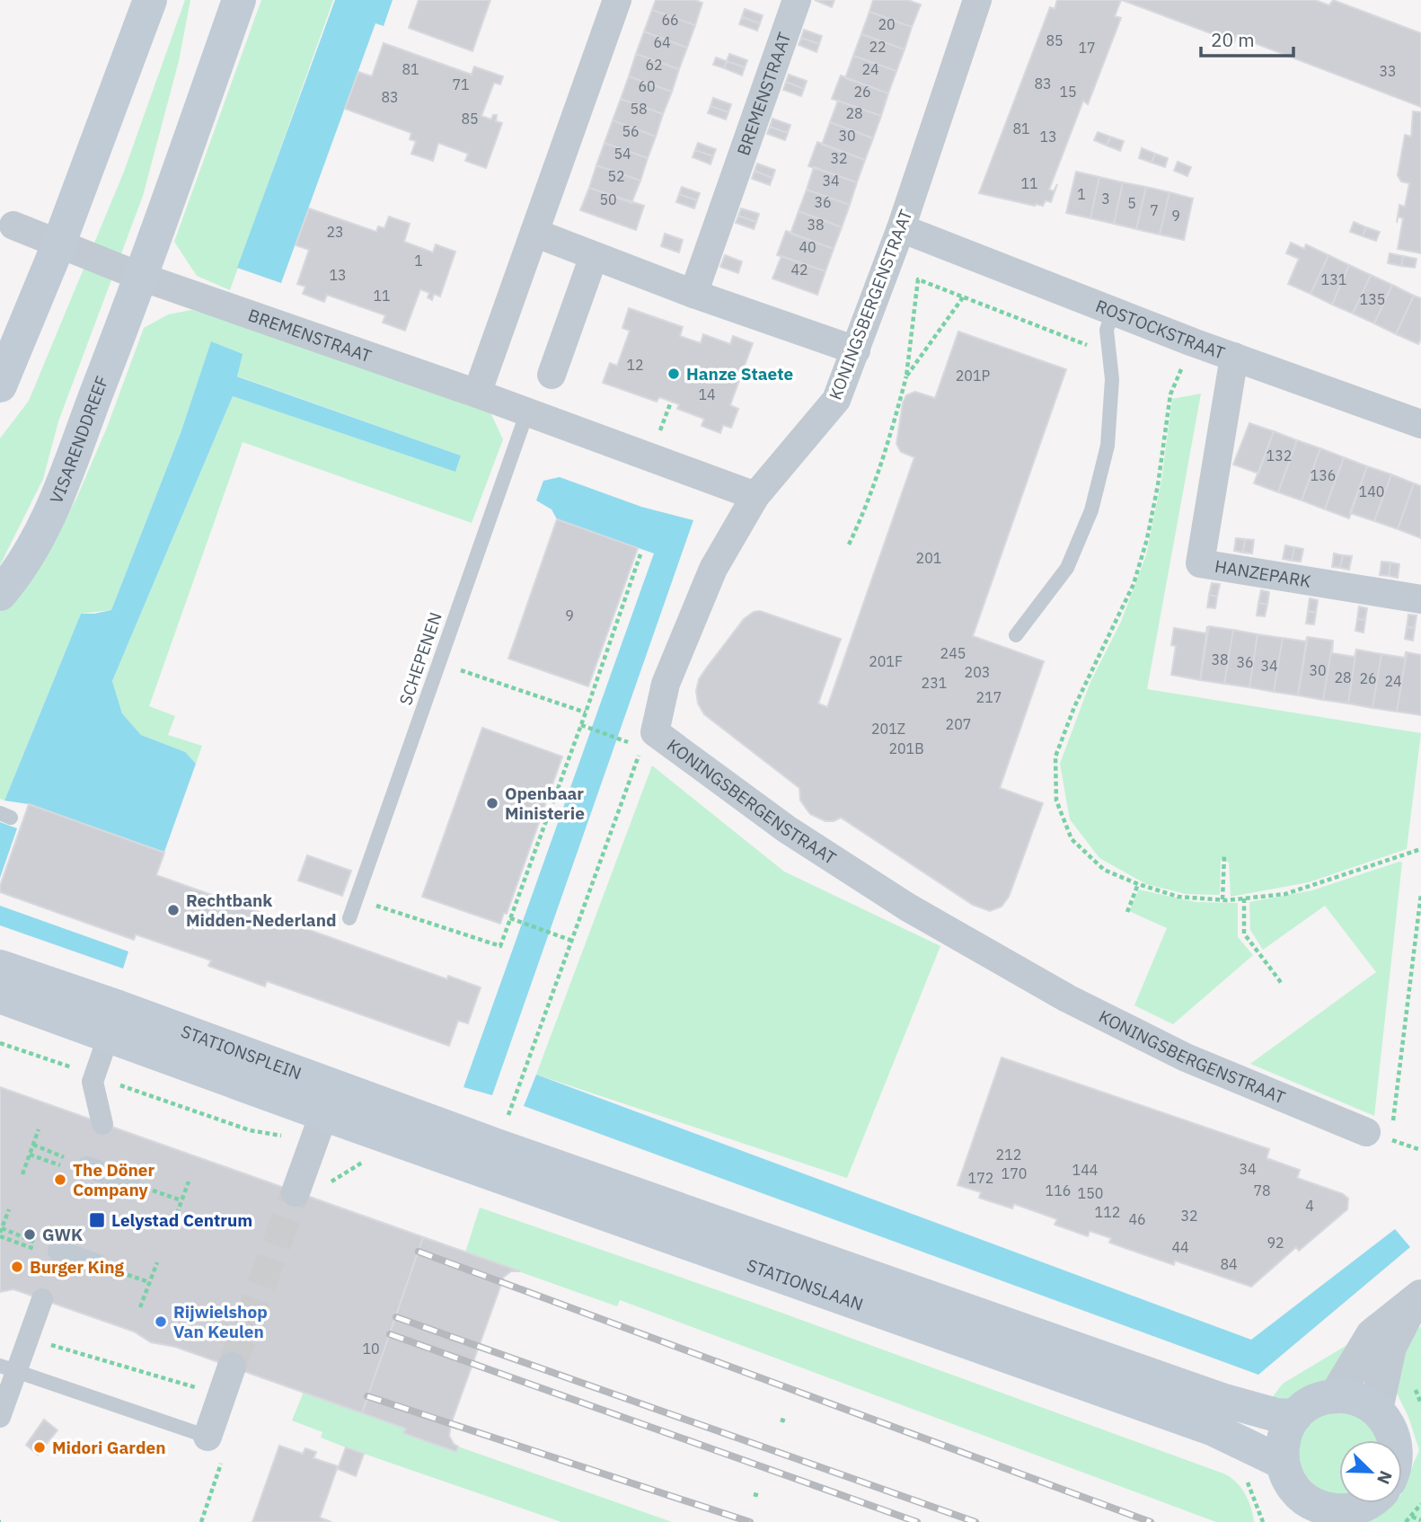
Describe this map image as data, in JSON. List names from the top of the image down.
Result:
{
  "streets": {
    "main road": ["VISARENDDREEF", "STATIONSPLEIN", "STATIONSLAAN"],
    "street": [
      "BREMENSTRAAT",
      "KONINGSBERGENSTRAAT",
      "ROSTOCKSTRAAT",
      "HANZEPARK"
    ],
    "lane": ["SCHEPENEN"]
  },
  "crossings": [
    ["BREMENSTRAAT", "KONINGSBERGENSTRAAT"],
    ["BREMENSTRAAT", "VISARENDDREEF"],
    ["BREMENSTRAAT", "SCHEPENEN"],
    ["KONINGSBERGENSTRAAT", "ROSTOCKSTRAAT"],
    ["ROSTOCKSTRAAT", "HANZEPARK"],
    ["STATIONSPLEIN", "STATIONSLAAN"]
  ],
  "places": {
    "other": [
      "Hanze Staete",
      "Openbaar Ministerie",
      "Rechtbank Midden-Nederland",
      "The Döner Company",
      "GWK",
      "Burger King",
      "Rijwielshop Van Keulen",
      "Midori Garden"
    ],
    "transit": ["Lelystad Centrum"]
  },
  "house_numbers": [
    "66",
    "20",
    "85",
    "64",
    "22",
    "17",
    "62",
    "81",
    "24",
    "33",
    "83",
    "71",
    "60",
    "26",
    "15",
    "83",
    "58",
    "28",
    "85",
    "81",
    "56",
    "30",
    "13",
    "54",
    "32",
    "52",
    "34",
    "11",
    "1",
    "3",
    "50",
    "36",
    "5",
    "7",
    "9",
    "38",
    "23",
    "40",
    "1",
    "42",
    "13",
    "131",
    "11",
    "135",
    "12",
    "201P",
    "14",
    "132",
    "136",
    "140",
    "201",
    "9",
    "245",
    "38",
    "201F",
    "36",
    "34",
    "30",
    "203",
    "28",
    "26",
    "24",
    "231",
    "217",
    "207",
    "201Z",
    "201B",
    "212",
    "34",
    "144",
    "170",
    "172",
    "116",
    "78",
    "150",
    "4",
    "112",
    "32",
    "46",
    "92",
    "44",
    "84",
    "10"
  ],
  "scale_bar": "20 m",
  "north": "bottom right"
}
